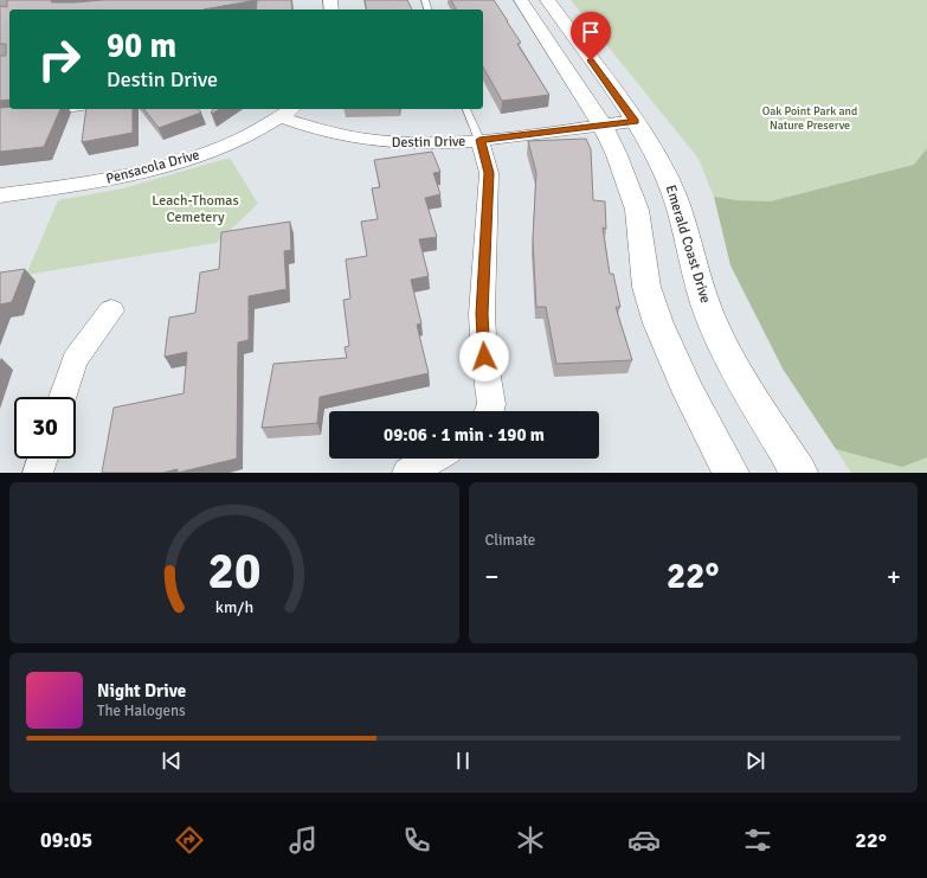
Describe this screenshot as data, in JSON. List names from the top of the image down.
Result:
{
  "streets": {
    "street": ["Destin Drive", "Pensacola Drive", "Emerald Coast Drive"]
  },
  "crossings": [
    ["Destin Drive", "Pensacola Drive"],
    ["Destin Drive", "Emerald Coast Drive"]
  ],
  "parks": ["Oak Point Park and Nature Preserve", "Leach-Thomas Cemetery"],
  "page": {
    "turn": ["90 m", "Destin Drive"],
    "limit": "30",
    "trip": "09:06 · 1 min · 190 m",
    "tile": "Climate",
    "heat": ["−", "22°", "+"],
    "song": ["Night Drive", "The Halogens"],
    "tabs": ["09:05", "22°"],
    "gauge": ["20", "km/h"]
  }
}
